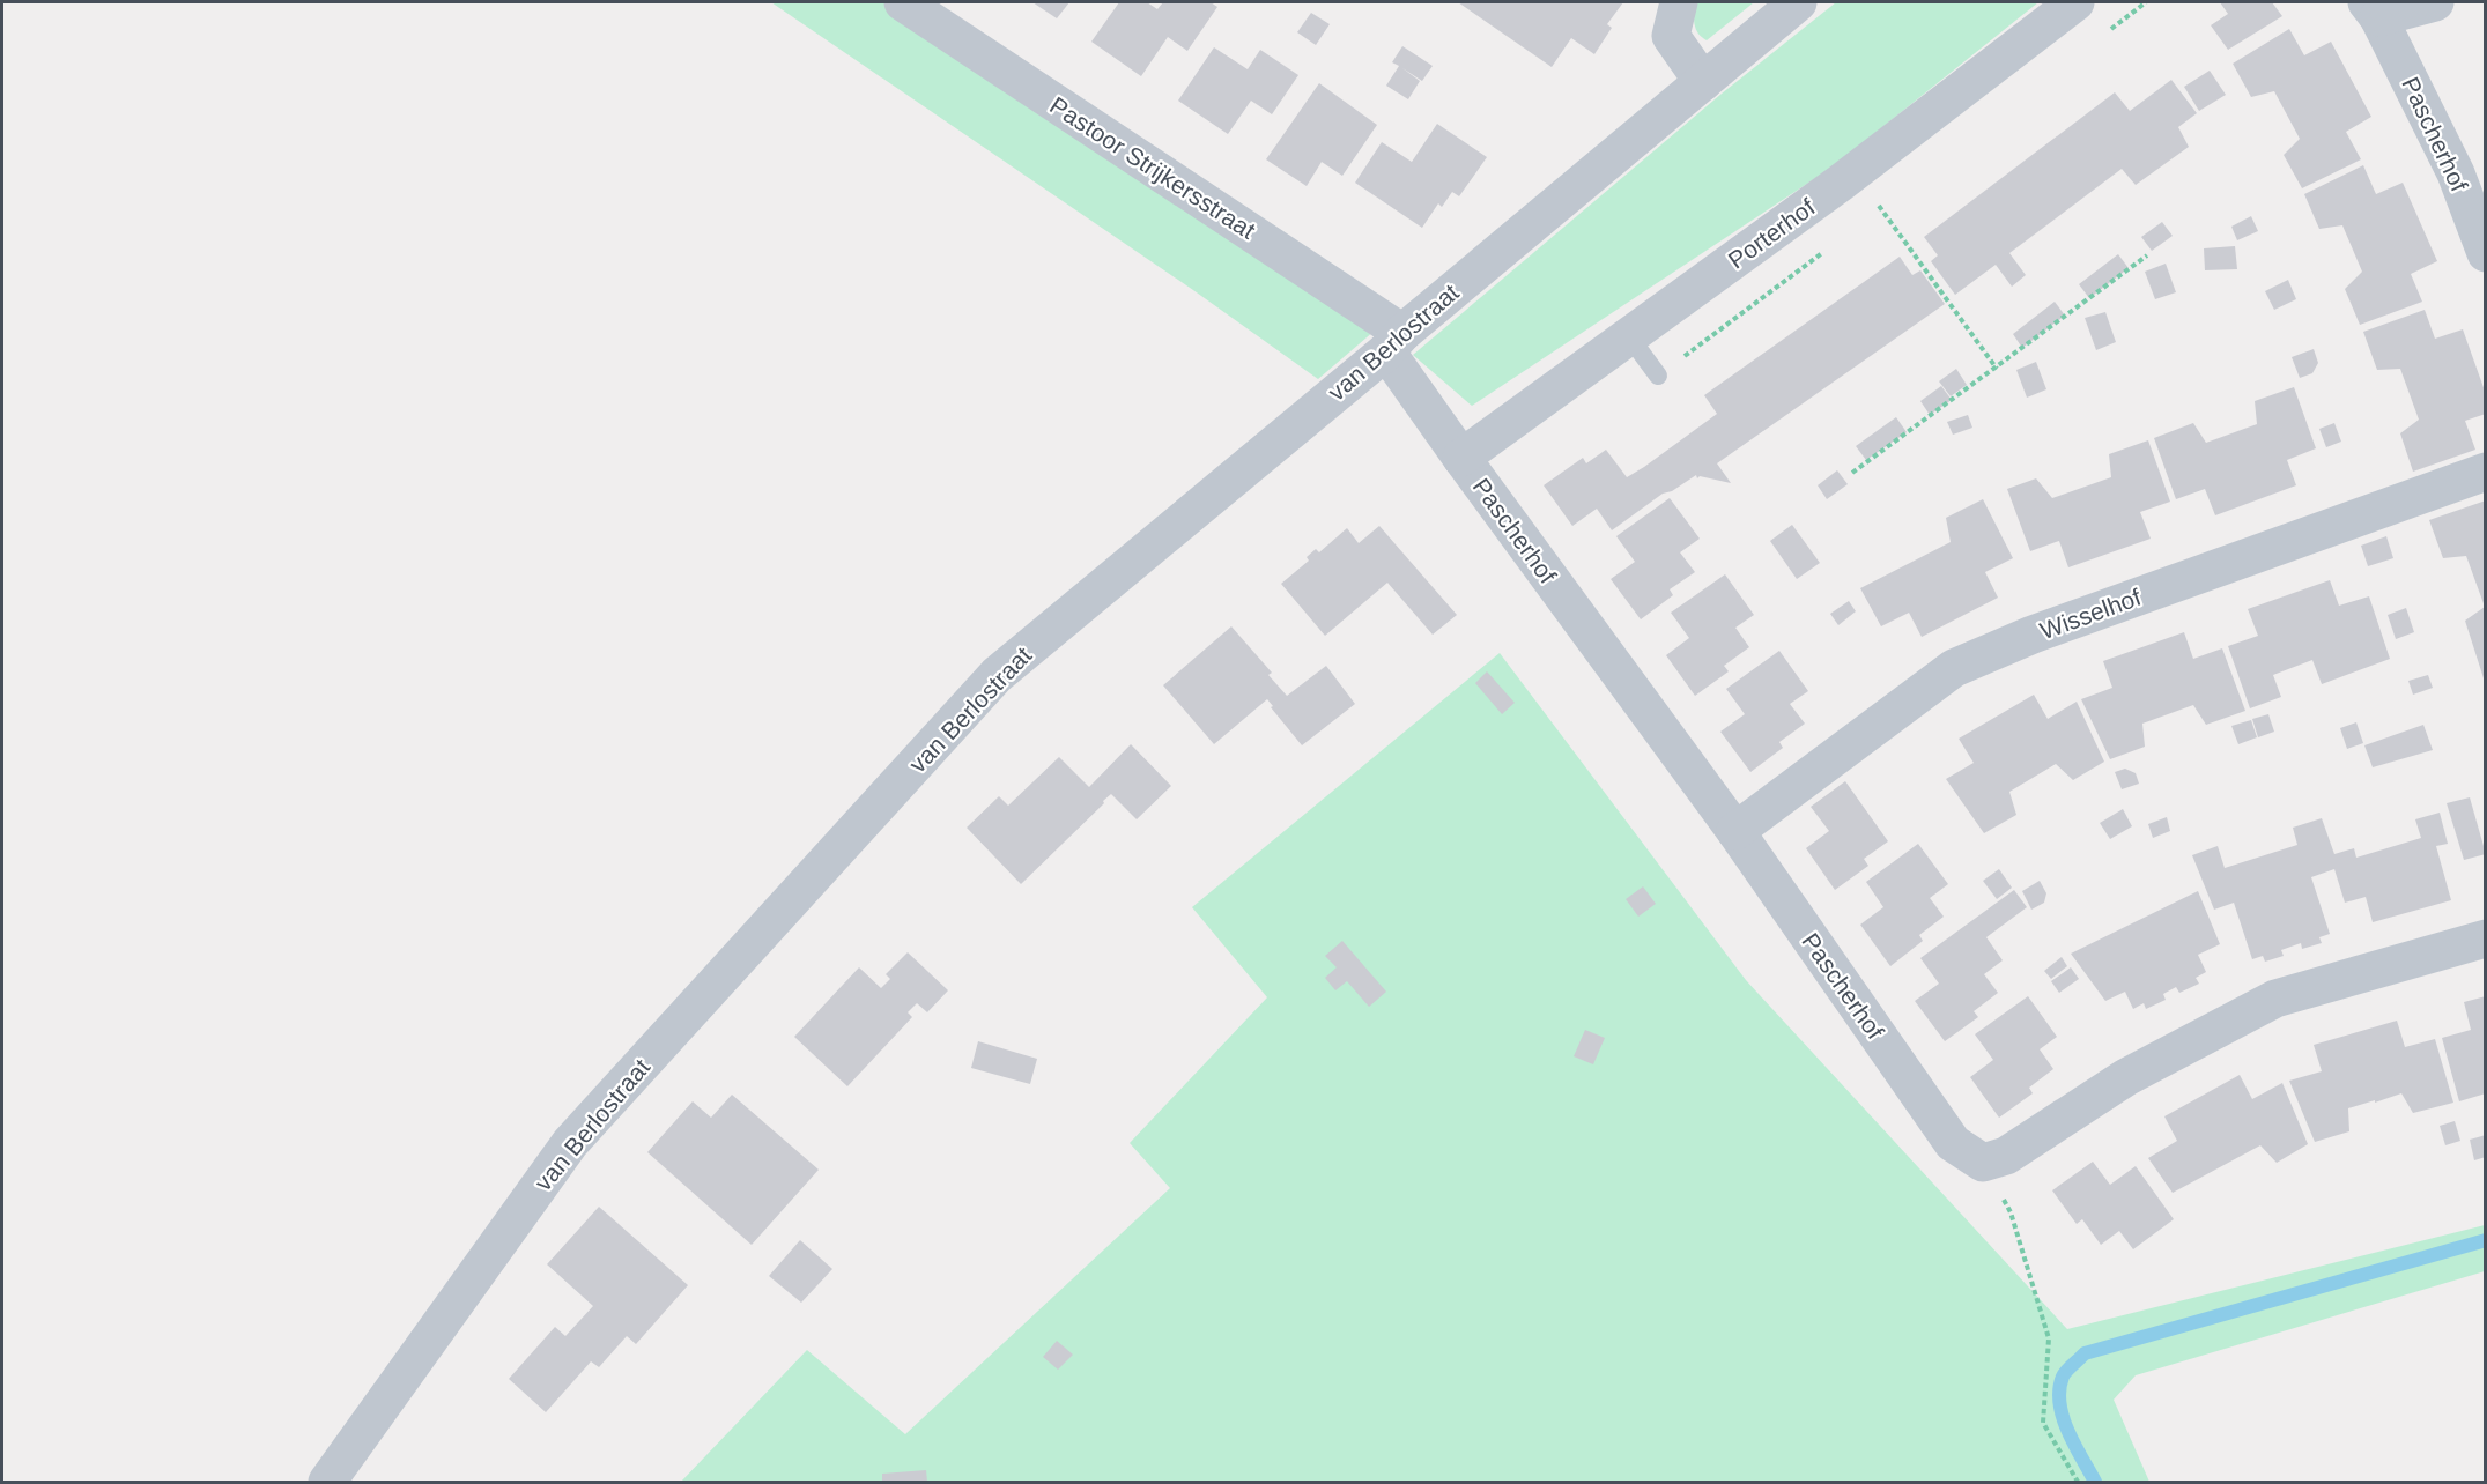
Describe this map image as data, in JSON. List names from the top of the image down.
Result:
{
  "streets": {
    "street": [
      "Pascherhof",
      "Pastoor Strijkersstraat",
      "Porterhof",
      "van Berlostraat",
      "Wisselhof"
    ]
  },
  "crossings": [
    ["Pascherhof", "Pastoor Strijkersstraat"],
    ["Pascherhof", "Porterhof"],
    ["Pascherhof", "van Berlostraat"],
    ["Pascherhof", "Wisselhof"],
    ["Pastoor Strijkersstraat", "van Berlostraat"]
  ]
}
